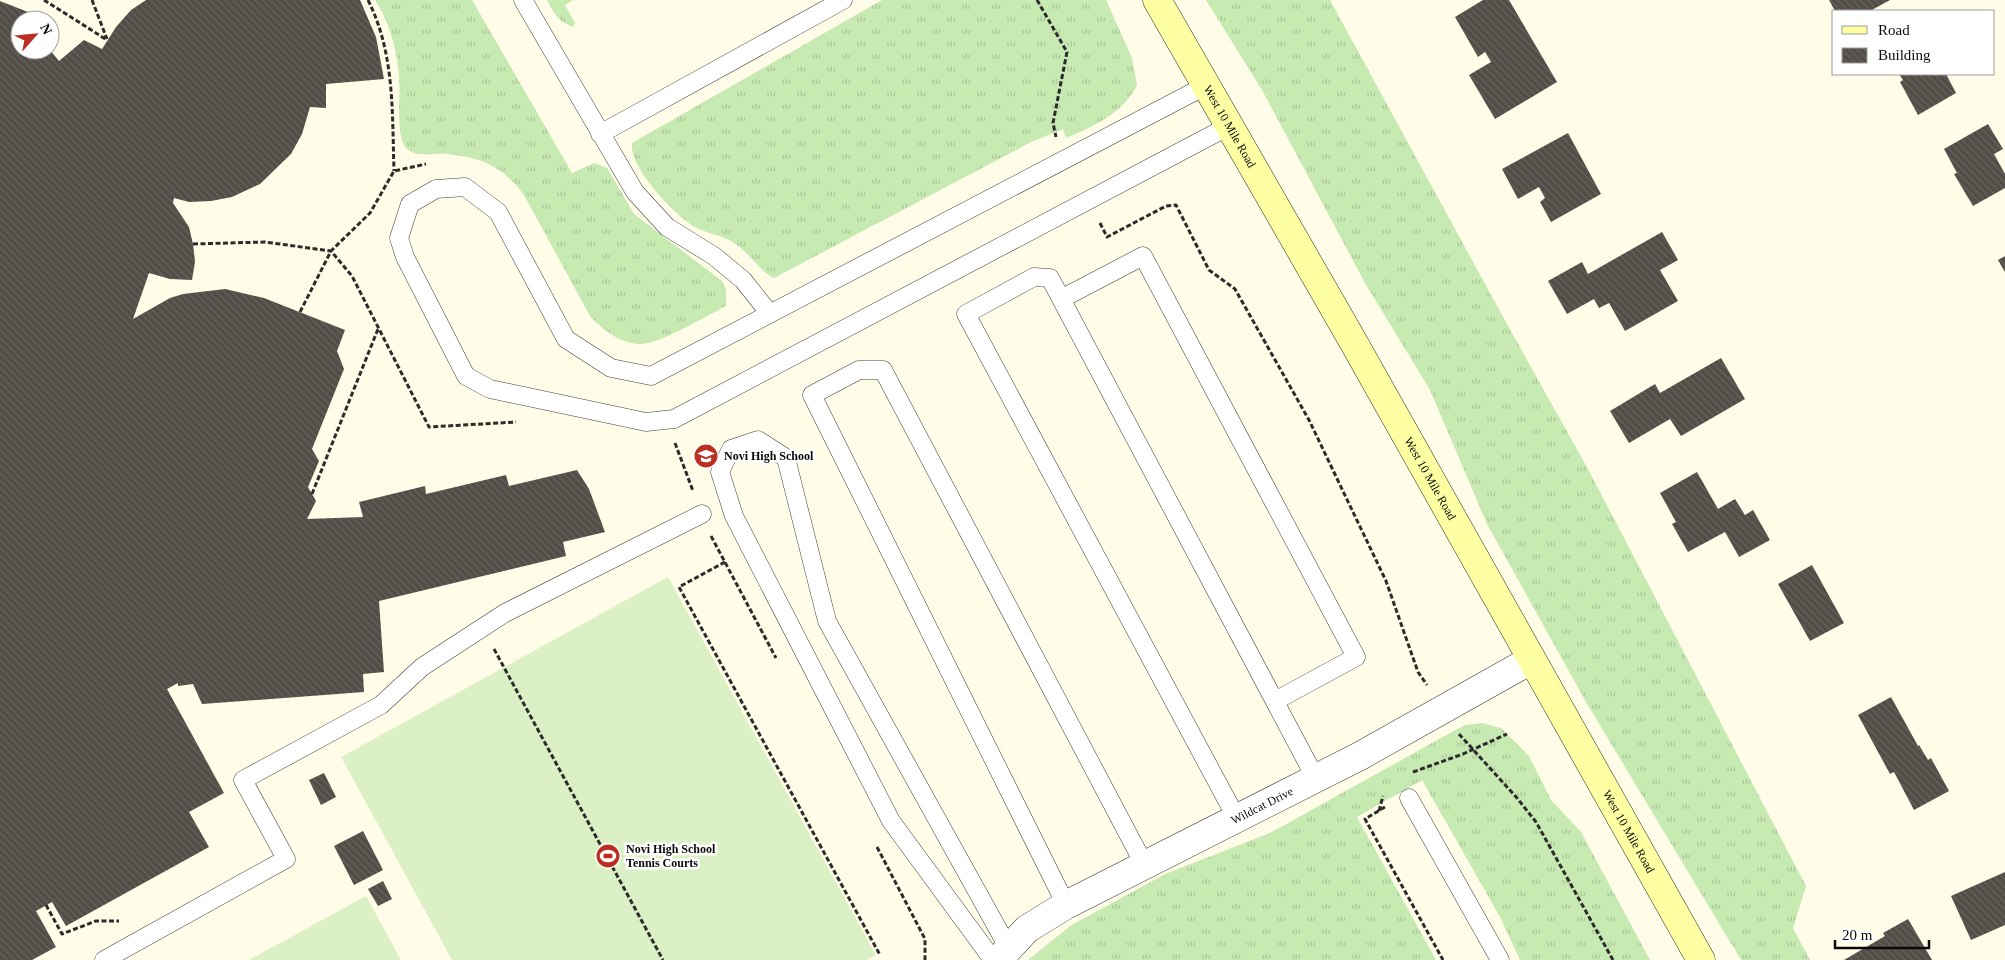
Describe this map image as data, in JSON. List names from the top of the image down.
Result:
{
  "streets": {
    "main road": ["West 10 Mile Road"],
    "street": ["Wildcat Drive"]
  },
  "crossings": [
    ["West 10 Mile Road", "Wildcat Drive"]
  ],
  "places": {
    "school or university": ["Novi High School"],
    "sports": ["Novi High School Tennis Courts"]
  },
  "legend": ["Road", "Building"],
  "scale_bar": "20 m",
  "north": "top right"
}
